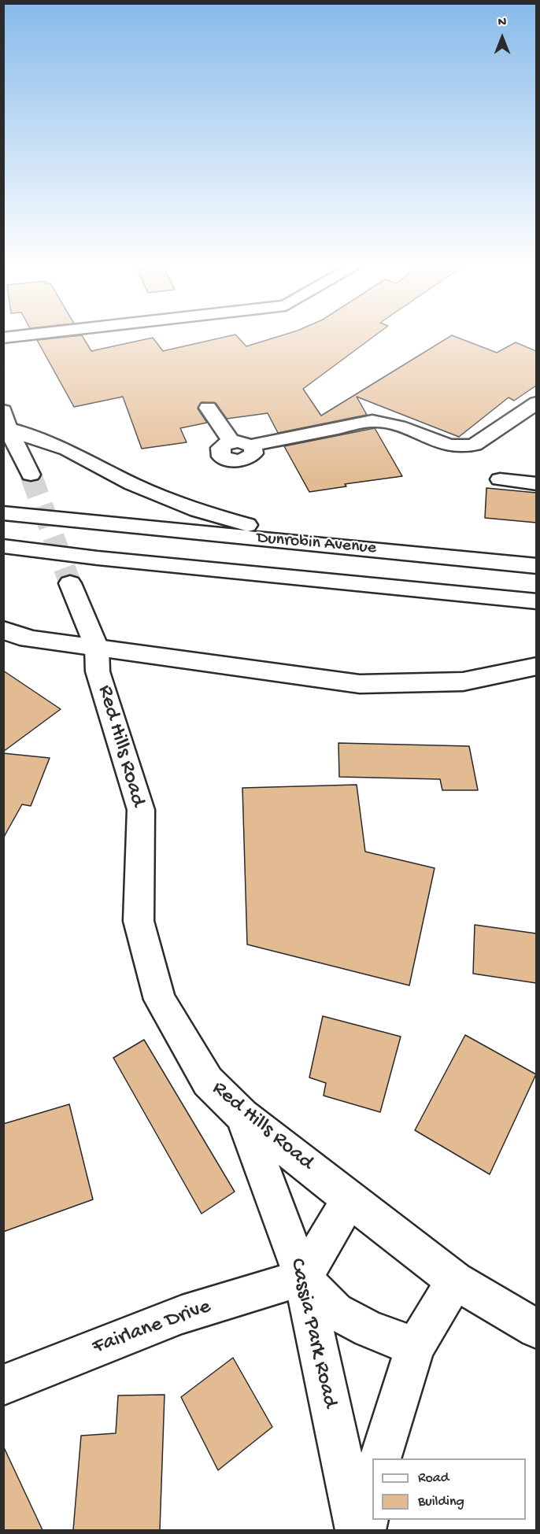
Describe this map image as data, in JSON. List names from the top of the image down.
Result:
{
  "streets": {
    "main road": [
      "Dunrobin Avenue",
      "Red Hills Road",
      "Fairlane Drive",
      "Cassia Park Road"
    ]
  },
  "crossings": [
    ["Red Hills Road", "Cassia Park Road"],
    ["Fairlane Drive", "Cassia Park Road"]
  ],
  "legend": ["Road", "Building"],
  "north": "top"
}
